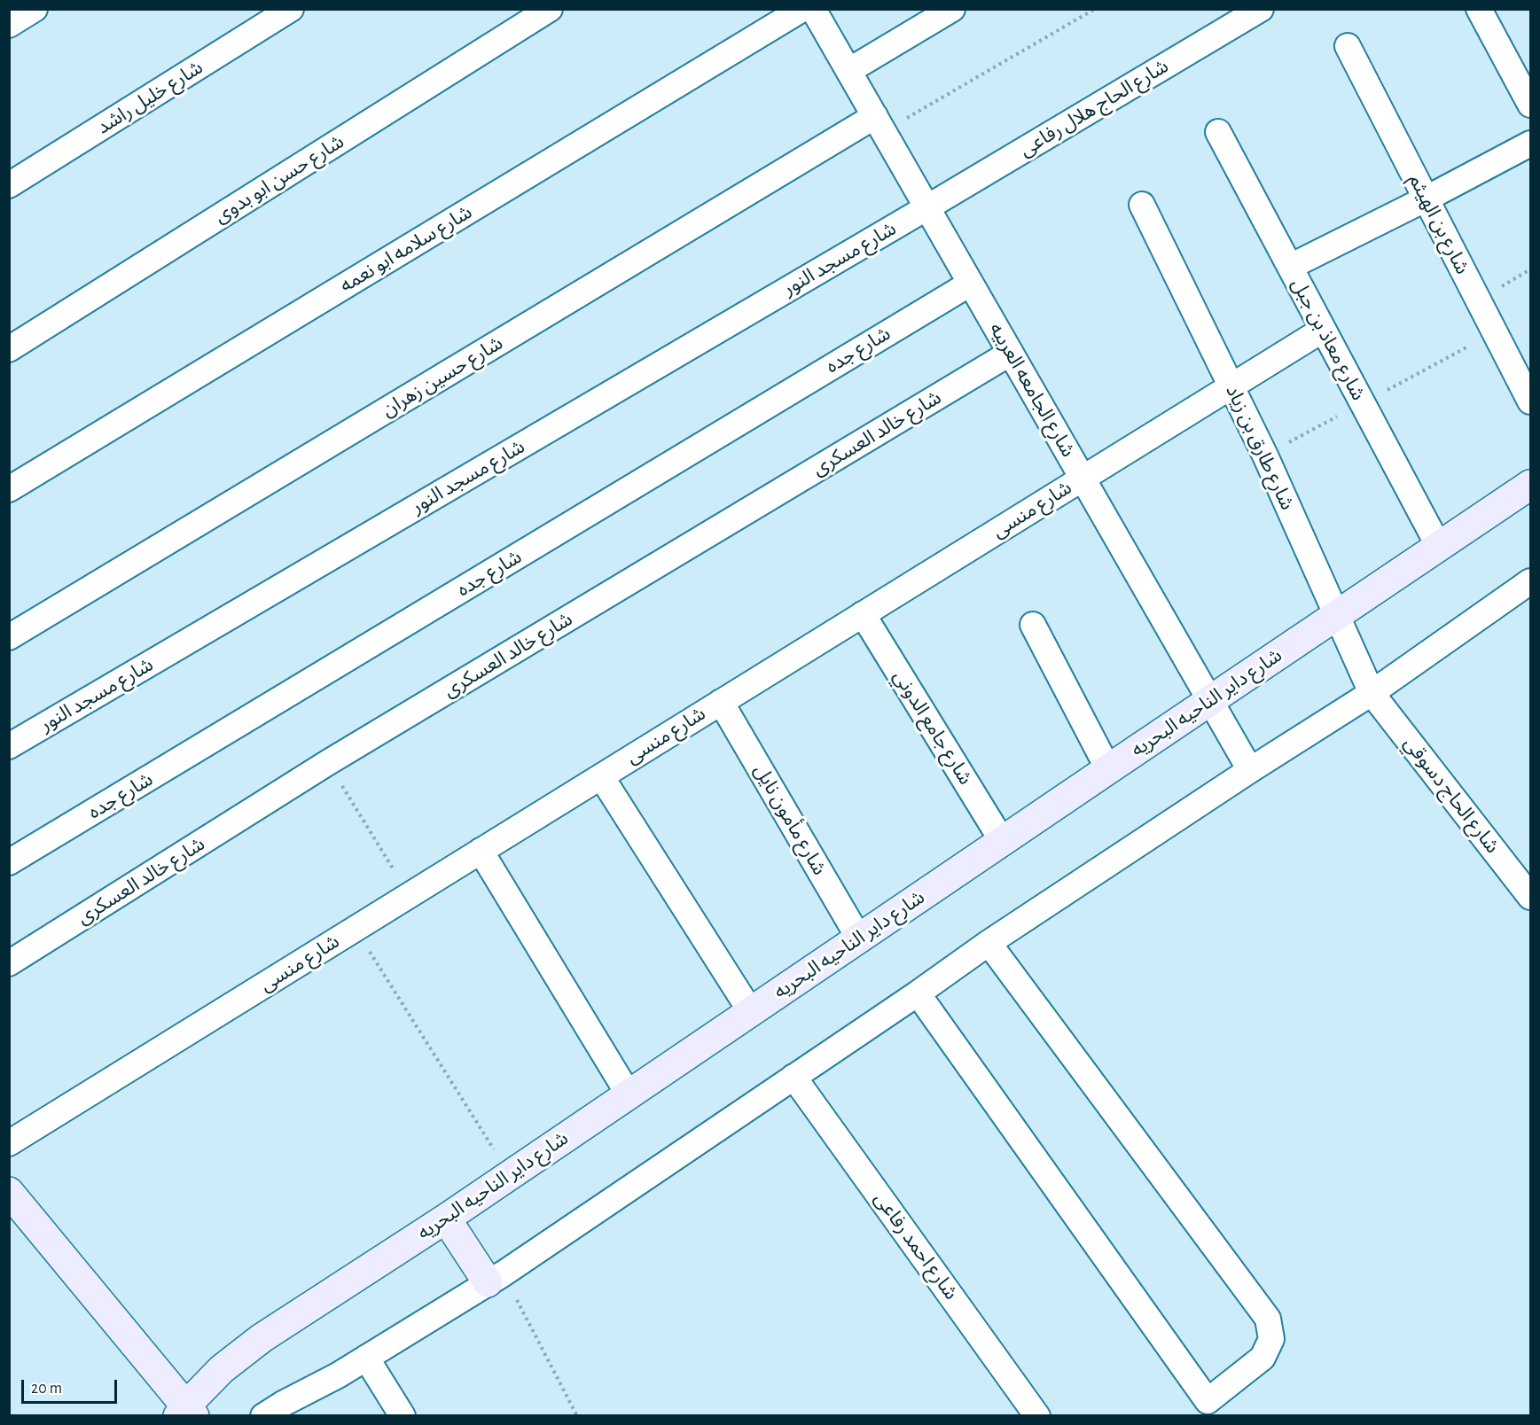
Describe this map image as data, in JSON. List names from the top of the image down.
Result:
{
  "streets": {
    "street": [
      "شارع خليل راشد",
      "شارع الحاج هلال رفاعى",
      "شارع حسن ابو بدوى",
      "شارع بن الهيثم",
      "شارع سلامه ابو نعمه",
      "شارع مسجد النور",
      "شارع معاذ بن جبل",
      "شارع جده",
      "شارع حسين زهران",
      "شارع الجامعه العربيه",
      "شارع خالد العسكرى",
      "شارع طارق بن زياد",
      "شارع منسى",
      "شارع داير الناحيه البحريه",
      "شارع جامع الدوني",
      "شارع الحاج دسوقي",
      "شارع مأمون نايل",
      "شارع احمد رفاعى"
    ]
  },
  "crossings": [
    ["شارع الحاج هلال رفاعى", "شارع مسجد النور"],
    ["شارع الحاج هلال رفاعى", "شارع الجامعه العربيه"],
    ["شارع مسجد النور", "شارع الجامعه العربيه"],
    ["شارع معاذ بن جبل", "شارع منسى"],
    ["شارع معاذ بن جبل", "شارع داير الناحيه البحريه"],
    ["شارع جده", "شارع الجامعه العربيه"],
    ["شارع حسين زهران", "شارع الجامعه العربيه"],
    ["شارع الجامعه العربيه", "شارع خالد العسكرى"],
    ["شارع الجامعه العربيه", "شارع منسى"],
    ["شارع الجامعه العربيه", "شارع داير الناحيه البحريه"],
    ["شارع طارق بن زياد", "شارع منسى"],
    ["شارع طارق بن زياد", "شارع داير الناحيه البحريه"],
    ["شارع طارق بن زياد", "شارع الحاج دسوقي"],
    ["شارع منسى", "شارع جامع الدوني"],
    ["شارع منسى", "شارع مأمون نايل"],
    ["شارع داير الناحيه البحريه", "شارع جامع الدوني"],
    ["شارع داير الناحيه البحريه", "شارع مأمون نايل"]
  ],
  "scale_bar": "20 m"
}
